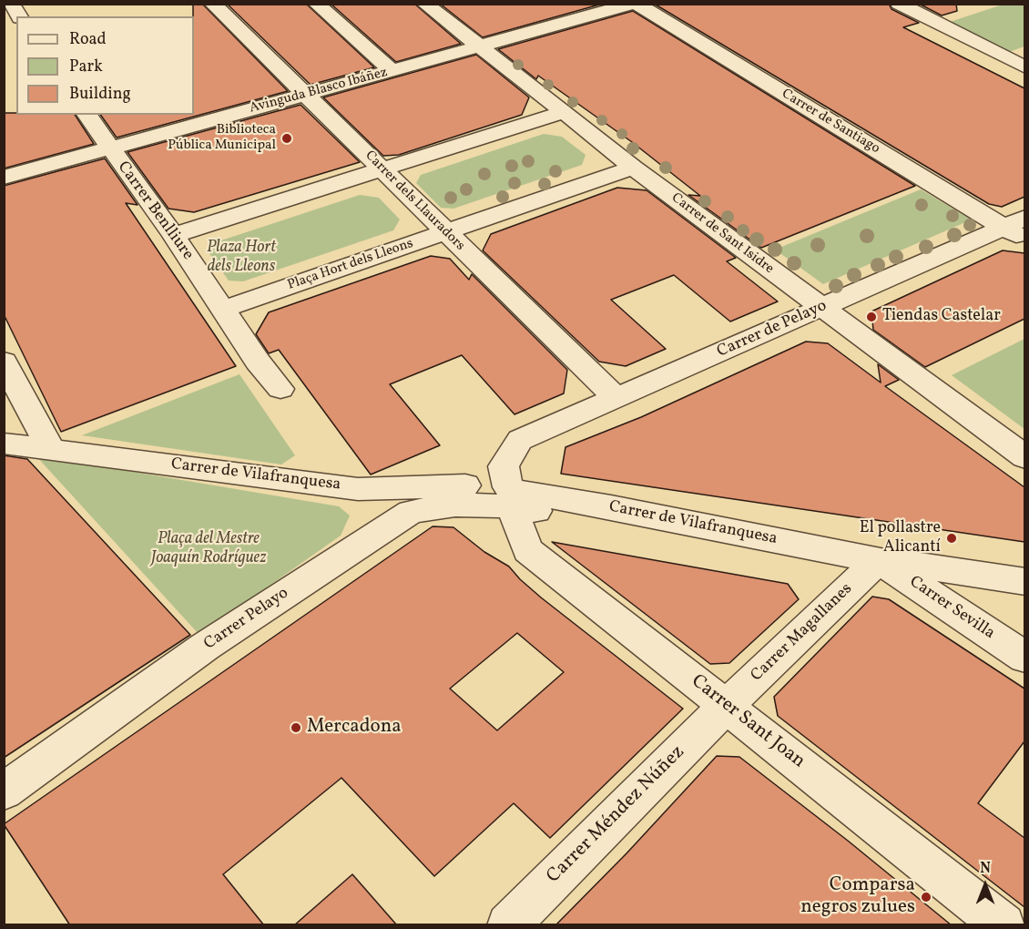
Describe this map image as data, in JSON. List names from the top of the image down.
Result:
{
  "streets": {
    "street": [
      "Avinguda Blasco Ibáñez",
      "Carrer de Santiago",
      "Carrer dels Llauradors",
      "Carrer Benlliure",
      "Carrer de Sant Isidre",
      "Plaça Hort dels Lleons",
      "Carrer de Pelayo",
      "Carrer de Vilafranquesa",
      "Carrer Sevilla",
      "Carrer Pelayo",
      "Carrer Magallanes",
      "Carrer Sant Joan",
      "Carrer Méndez Núñez"
    ]
  },
  "crossings": [
    ["Avinguda Blasco Ibáñez", "Carrer de Santiago"],
    ["Avinguda Blasco Ibáñez", "Carrer dels Llauradors"],
    ["Avinguda Blasco Ibáñez", "Carrer Benlliure"],
    ["Avinguda Blasco Ibáñez", "Carrer de Sant Isidre"],
    ["Carrer de Santiago", "Carrer de Pelayo"],
    ["Carrer dels Llauradors", "Plaça Hort dels Lleons"],
    ["Carrer dels Llauradors", "Carrer de Pelayo"],
    ["Carrer Benlliure", "Plaça Hort dels Lleons"],
    ["Carrer de Sant Isidre", "Plaça Hort dels Lleons"],
    ["Carrer de Sant Isidre", "Carrer de Pelayo"],
    ["Carrer de Pelayo", "Carrer de Vilafranquesa"],
    ["Carrer de Pelayo", "Carrer Pelayo"],
    ["Carrer de Pelayo", "Carrer Sant Joan"],
    ["Carrer de Vilafranquesa", "Carrer Sevilla"],
    ["Carrer de Vilafranquesa", "Carrer Pelayo"],
    ["Carrer de Vilafranquesa", "Carrer Magallanes"],
    ["Carrer de Vilafranquesa", "Carrer Sant Joan"],
    ["Carrer Sevilla", "Carrer Magallanes"],
    ["Carrer Pelayo", "Carrer Sant Joan"],
    ["Carrer Magallanes", "Carrer Sant Joan"],
    ["Carrer Magallanes", "Carrer Méndez Núñez"],
    ["Carrer Sant Joan", "Carrer Méndez Núñez"]
  ],
  "parks": ["Plaza Hort dels Lleons", "Plaça del Mestre Joaquín Rodríguez"],
  "places": [
    "Biblioteca Pública Municipal",
    "Tiendas Castelar",
    "El pollastre Alicantí",
    "Mercadona",
    "Comparsa negros zulues"
  ],
  "legend": ["Road", "Park", "Building"],
  "north": "top"
}
